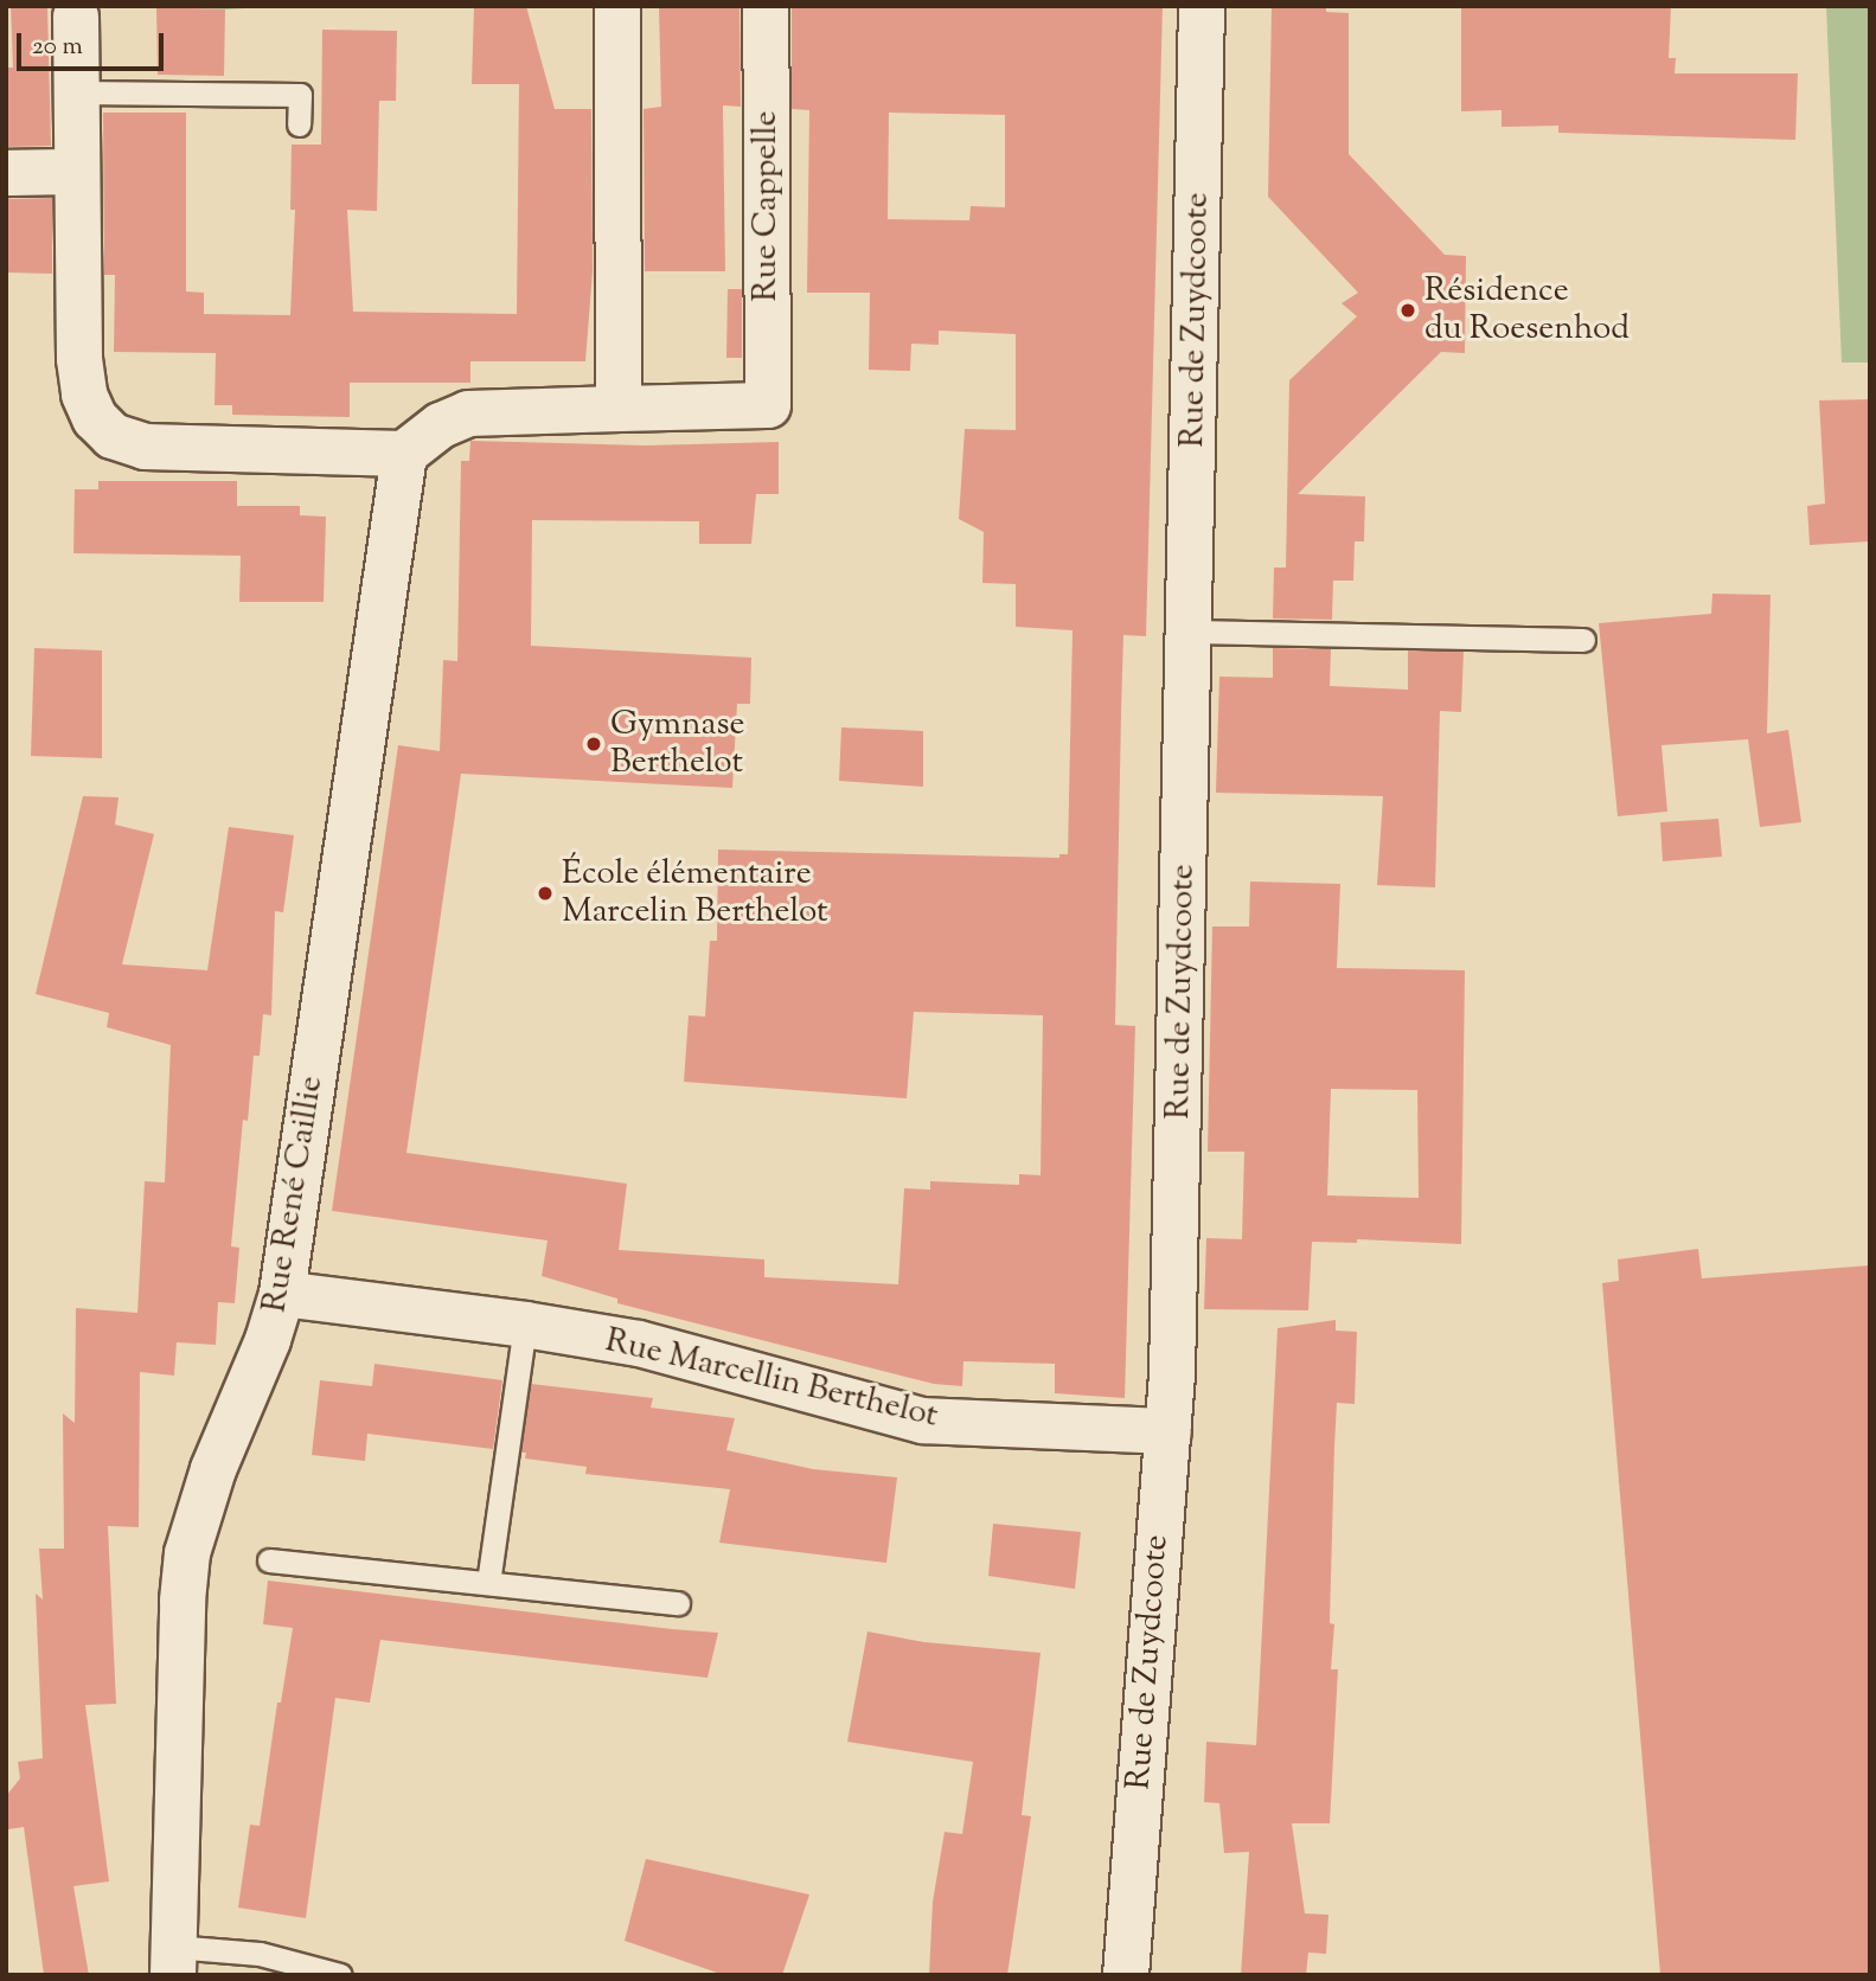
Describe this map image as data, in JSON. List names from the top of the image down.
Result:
{
  "streets": {
    "street": [
      "Rue Cappelle",
      "Rue de Zuydcoote",
      "Rue René Caillie",
      "Rue Marcellin Berthelot"
    ]
  },
  "crossings": [
    ["Rue de Zuydcoote", "Rue Marcellin Berthelot"],
    ["Rue René Caillie", "Rue Marcellin Berthelot"]
  ],
  "places": ["Résidence du Roesenhod", "Gymnase Berthelot", "École élémentaire Marcelin Berthelot"],
  "scale_bar": "20 m"
}
